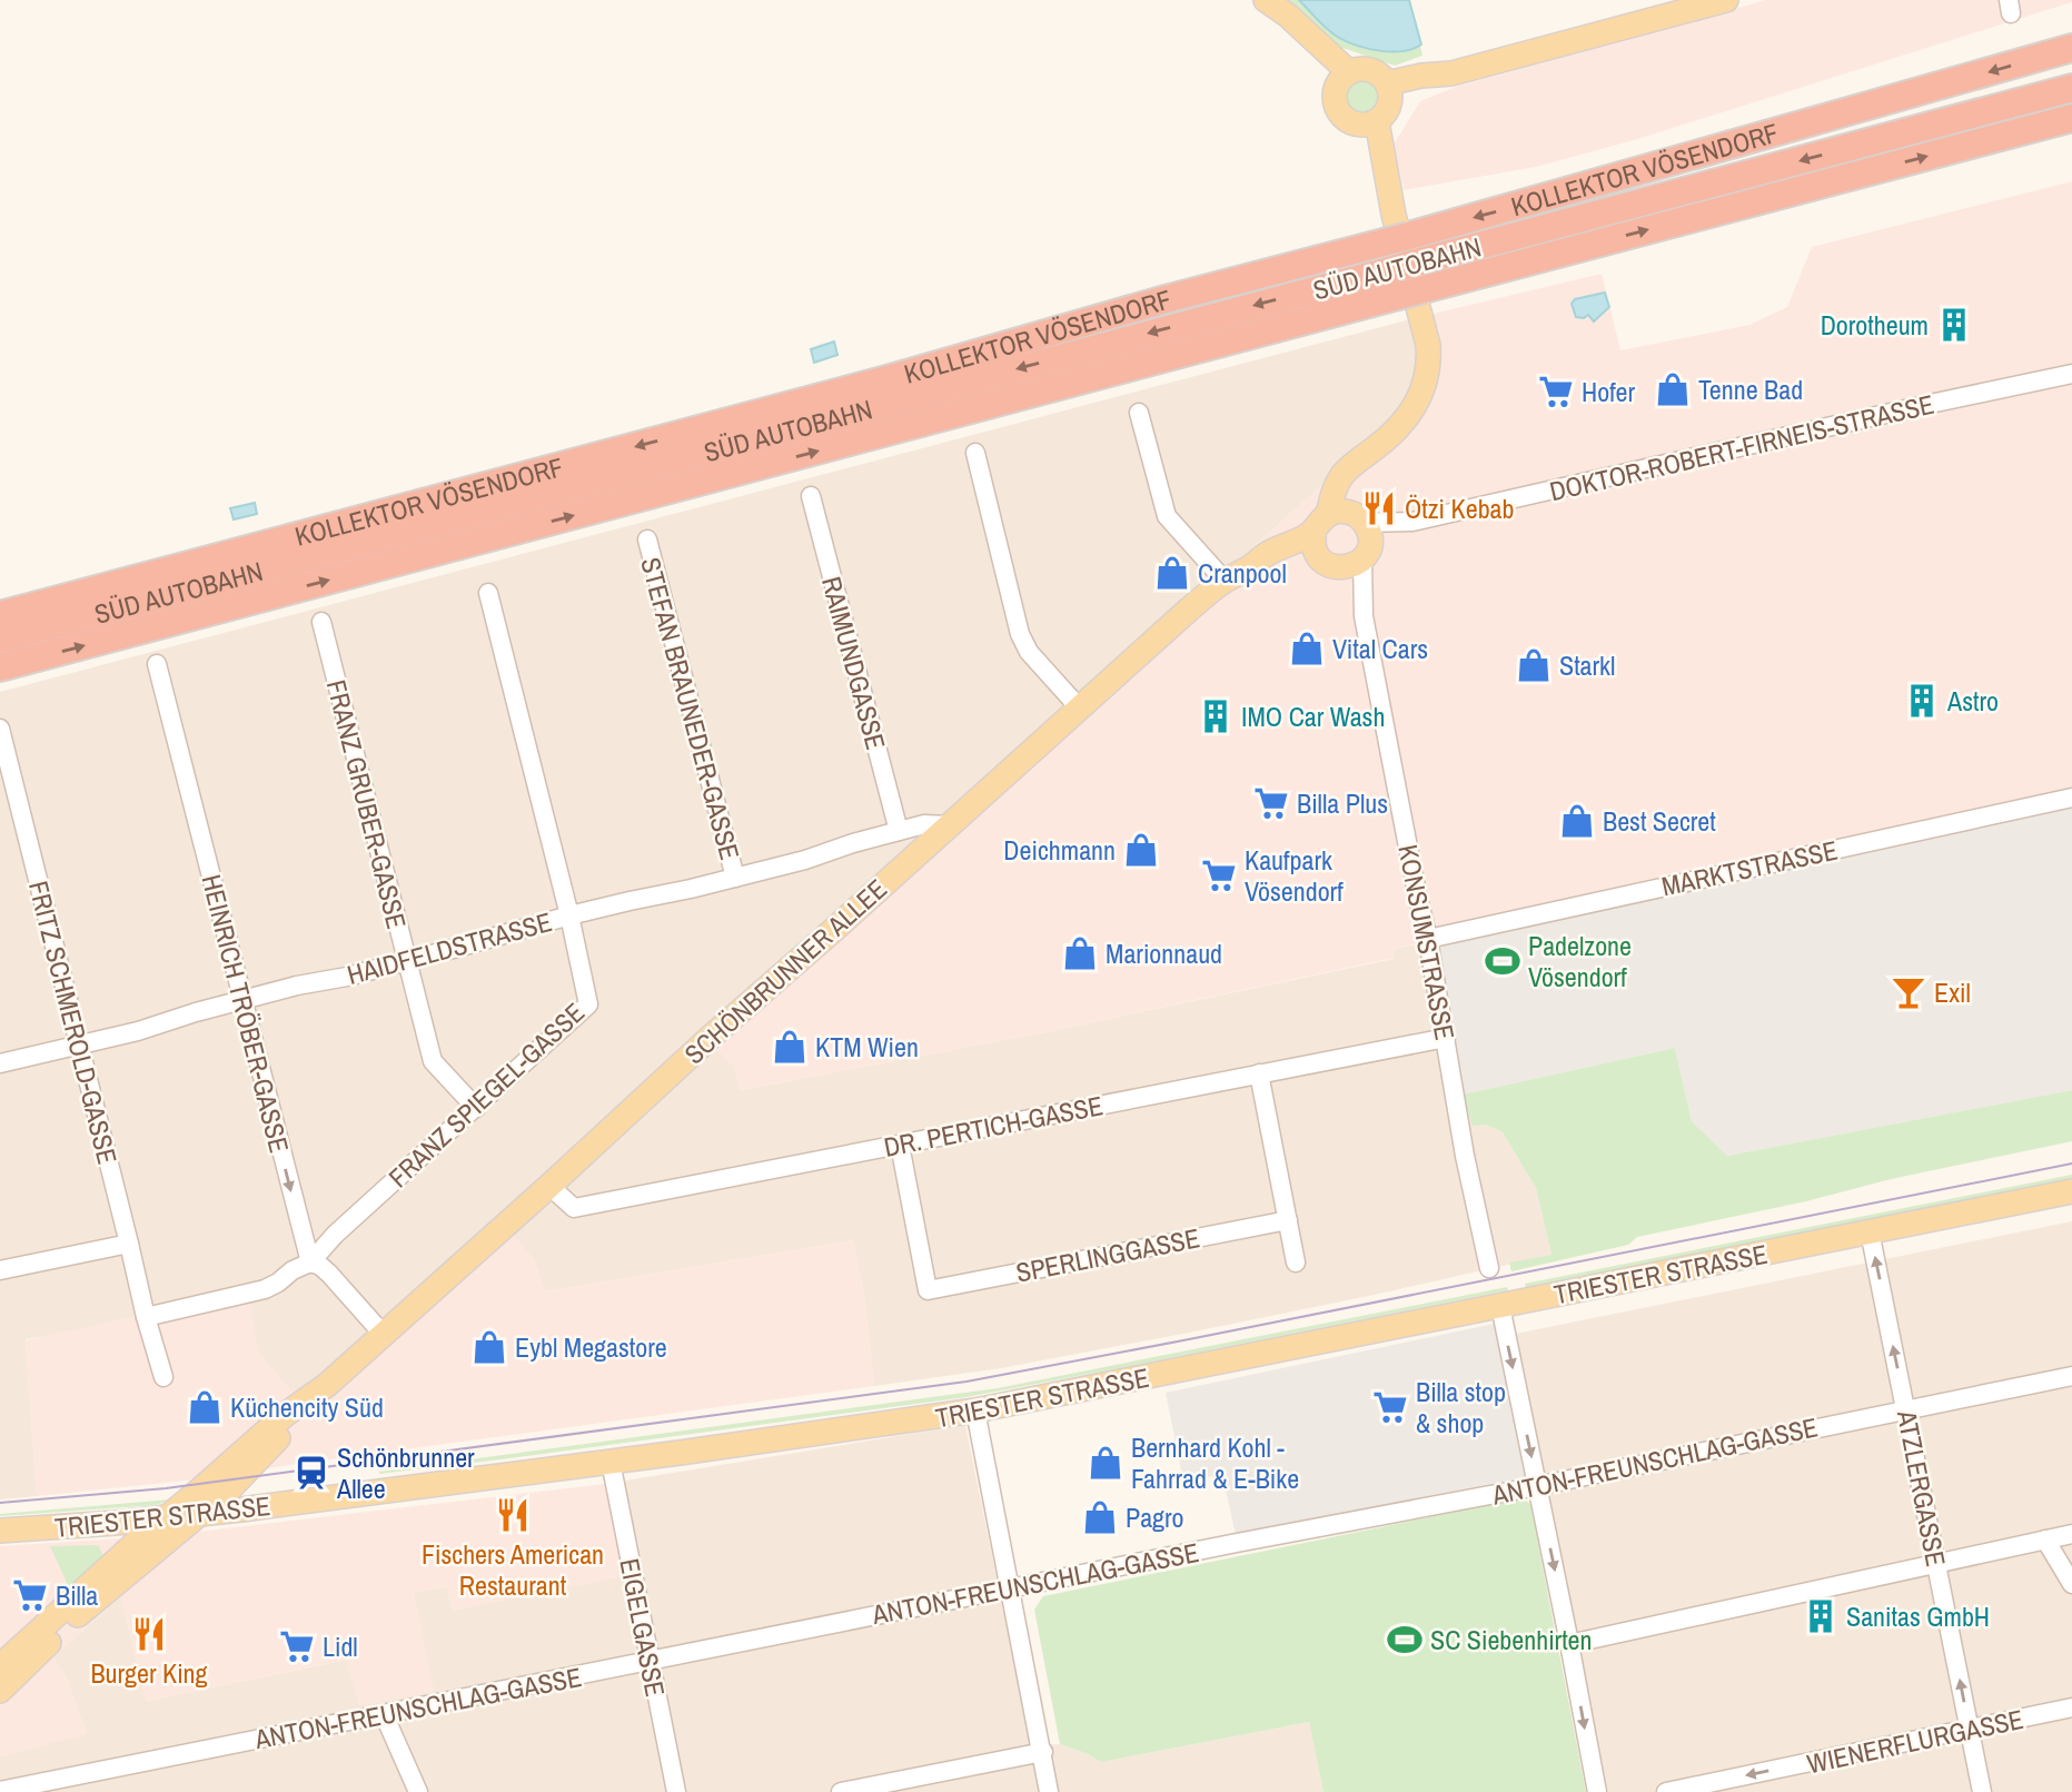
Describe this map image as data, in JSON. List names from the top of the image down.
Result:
{
  "streets": {
    "highway": ["KOLLEKTOR VÖSENDORF", "SÜD AUTOBAHN"],
    "main road": ["SCHÖNBRUNNER ALLEE", "TRIESTER STRASSE"],
    "street": [
      "DOKTOR-ROBERT-FIRNEIS-STRASSE",
      "RAIMUNDGASSE",
      "STEFAN BRAUNEDER-GASSE",
      "FRANZ GRUBER-GASSE",
      "MARKTSTRASSE",
      "KONSUMSTRASSE",
      "HAIDFELDSTRASSE",
      "HEINRICH TRÖBER-GASSE",
      "FRITZ SCHMEROLD-GASSE",
      "FRANZ SPIEGEL-GASSE",
      "DR. PERTICH-GASSE",
      "SPERLINGGASSE",
      "ANTON-FREUNSCHLAG-GASSE",
      "ATZLERGASSE",
      "EIGELGASSE",
      "WIENERFLURGASSE"
    ]
  },
  "crossings": [
    ["DOKTOR-ROBERT-FIRNEIS-STRASSE", "KONSUMSTRASSE"],
    ["DOKTOR-ROBERT-FIRNEIS-STRASSE", "SCHÖNBRUNNER ALLEE"],
    ["RAIMUNDGASSE", "HAIDFELDSTRASSE"],
    ["STEFAN BRAUNEDER-GASSE", "HAIDFELDSTRASSE"],
    ["FRANZ GRUBER-GASSE", "HAIDFELDSTRASSE"],
    ["FRANZ GRUBER-GASSE", "FRANZ SPIEGEL-GASSE"],
    ["MARKTSTRASSE", "KONSUMSTRASSE"],
    ["KONSUMSTRASSE", "SCHÖNBRUNNER ALLEE"],
    ["KONSUMSTRASSE", "DR. PERTICH-GASSE"],
    ["HAIDFELDSTRASSE", "SCHÖNBRUNNER ALLEE"],
    ["HAIDFELDSTRASSE", "HEINRICH TRÖBER-GASSE"],
    ["HAIDFELDSTRASSE", "FRITZ SCHMEROLD-GASSE"],
    ["HAIDFELDSTRASSE", "FRANZ SPIEGEL-GASSE"],
    ["SCHÖNBRUNNER ALLEE", "DR. PERTICH-GASSE"],
    ["HEINRICH TRÖBER-GASSE", "FRANZ SPIEGEL-GASSE"],
    ["FRITZ SCHMEROLD-GASSE", "FRANZ SPIEGEL-GASSE"],
    ["DR. PERTICH-GASSE", "SPERLINGGASSE"],
    ["TRIESTER STRASSE", "ATZLERGASSE"],
    ["TRIESTER STRASSE", "EIGELGASSE"],
    ["ANTON-FREUNSCHLAG-GASSE", "ATZLERGASSE"],
    ["ANTON-FREUNSCHLAG-GASSE", "EIGELGASSE"],
    ["ATZLERGASSE", "WIENERFLURGASSE"]
  ],
  "one_way": [
    "KOLLEKTOR VÖSENDORF",
    "HEINRICH TRÖBER-GASSE",
    "ATZLERGASSE",
    "WIENERFLURGASSE"
  ],
  "places": {
    "building": [
      "Dorotheum",
      "Astro",
      "IMO Car Wash",
      "Sanitas GmbH"
    ],
    "shop": [
      "Tenne Bad",
      "Cranpool",
      "Vital Cars",
      "Starkl",
      "Best Secret",
      "Deichmann",
      "Marionnaud",
      "KTM Wien",
      "Eybl Megastore",
      "Küchencity Süd",
      "Bernhard Kohl - Fahrrad & E-Bike",
      "Pagro"
    ],
    "supermarket": [
      "Hofer",
      "Billa Plus",
      "Kaufpark Vösendorf",
      "Billa stop & shop",
      "Billa",
      "Lidl"
    ],
    "restaurant": ["Ötzi Kebab", "Fischers American Restaurant", "Burger King"],
    "sports": ["Padelzone Vösendorf", "SC Siebenhirten"],
    "bar": ["Exil"],
    "station": ["Schönbrunner Allee"]
  }
}
